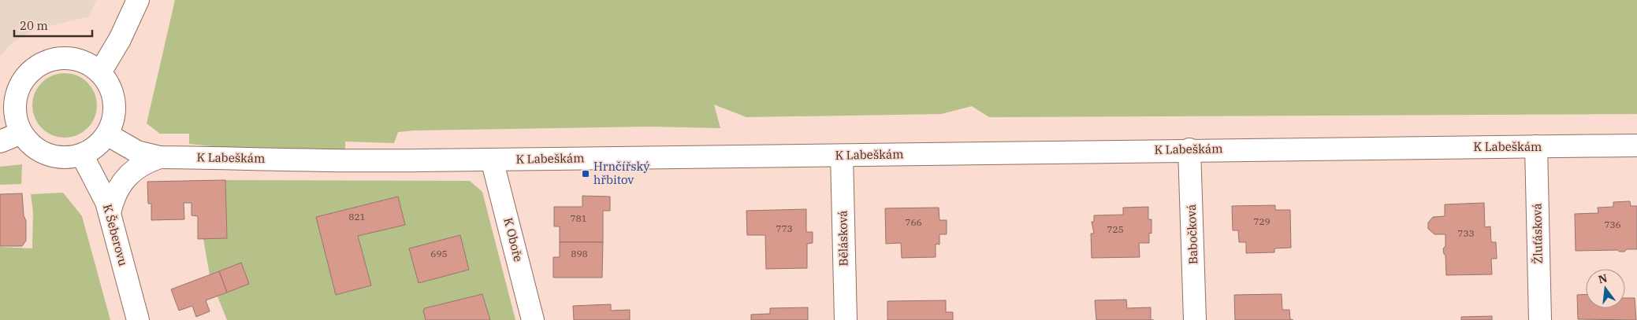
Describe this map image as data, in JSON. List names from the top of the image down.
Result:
{
  "streets": {
    "street": [
      "K Labeškám",
      "Žluťásková",
      "Babočková",
      "K Šeberovu",
      "Bělásková",
      "K Oboře"
    ]
  },
  "crossings": [
    ["K Labeškám", "Žluťásková"],
    ["K Labeškám", "Babočková"],
    ["K Labeškám", "K Šeberovu"],
    ["K Labeškám", "Bělásková"],
    ["K Labeškám", "K Oboře"]
  ],
  "places": {
    "transit": ["Hrnčířský hřbitov"]
  },
  "house_numbers": [
    "821",
    "781",
    "729",
    "766",
    "736",
    "773",
    "725",
    "733",
    "695",
    "898"
  ],
  "scale_bar": "20 m",
  "north": "top"
}
